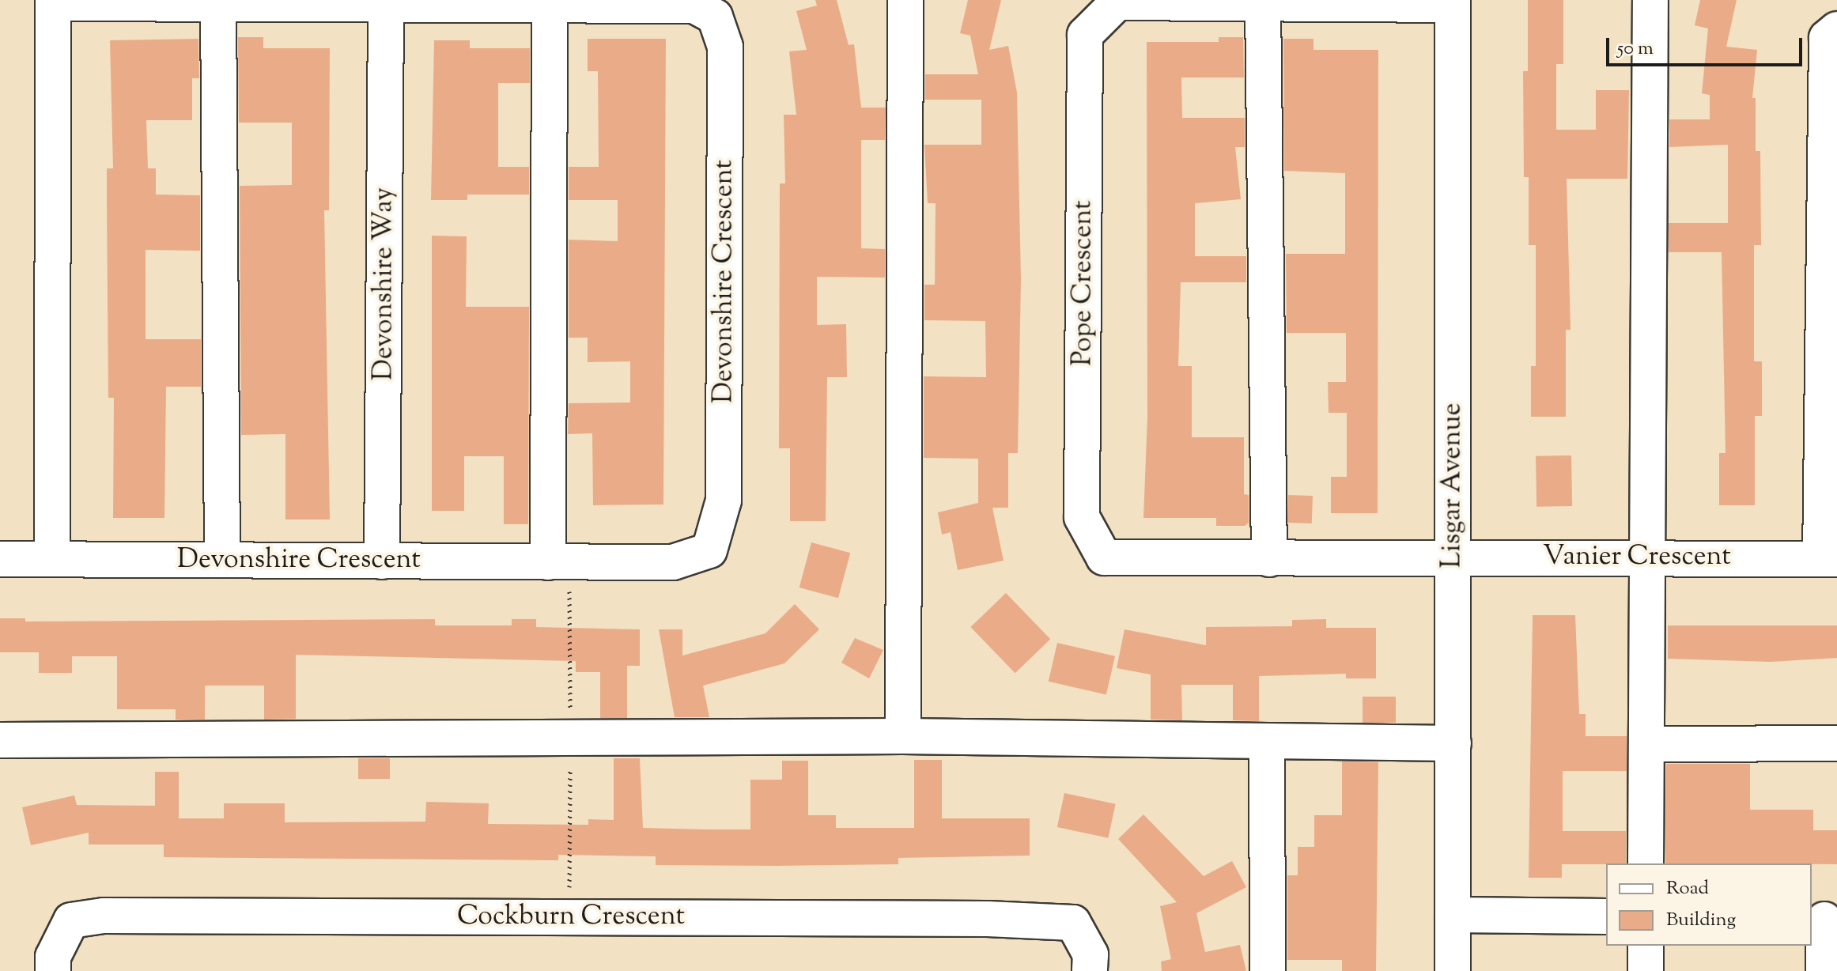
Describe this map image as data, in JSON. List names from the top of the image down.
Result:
{
  "streets": {
    "street": [
      "Devonshire Crescent",
      "Pope Crescent",
      "Devonshire Way",
      "Lisgar Avenue",
      "Vanier Crescent",
      "Cockburn Crescent"
    ]
  },
  "crossings": [
    ["Devonshire Crescent", "Devonshire Way"],
    ["Pope Crescent", "Lisgar Avenue"],
    ["Pope Crescent", "Vanier Crescent"],
    ["Lisgar Avenue", "Vanier Crescent"]
  ],
  "legend": ["Road", "Building"],
  "scale_bar": "50 m"
}
